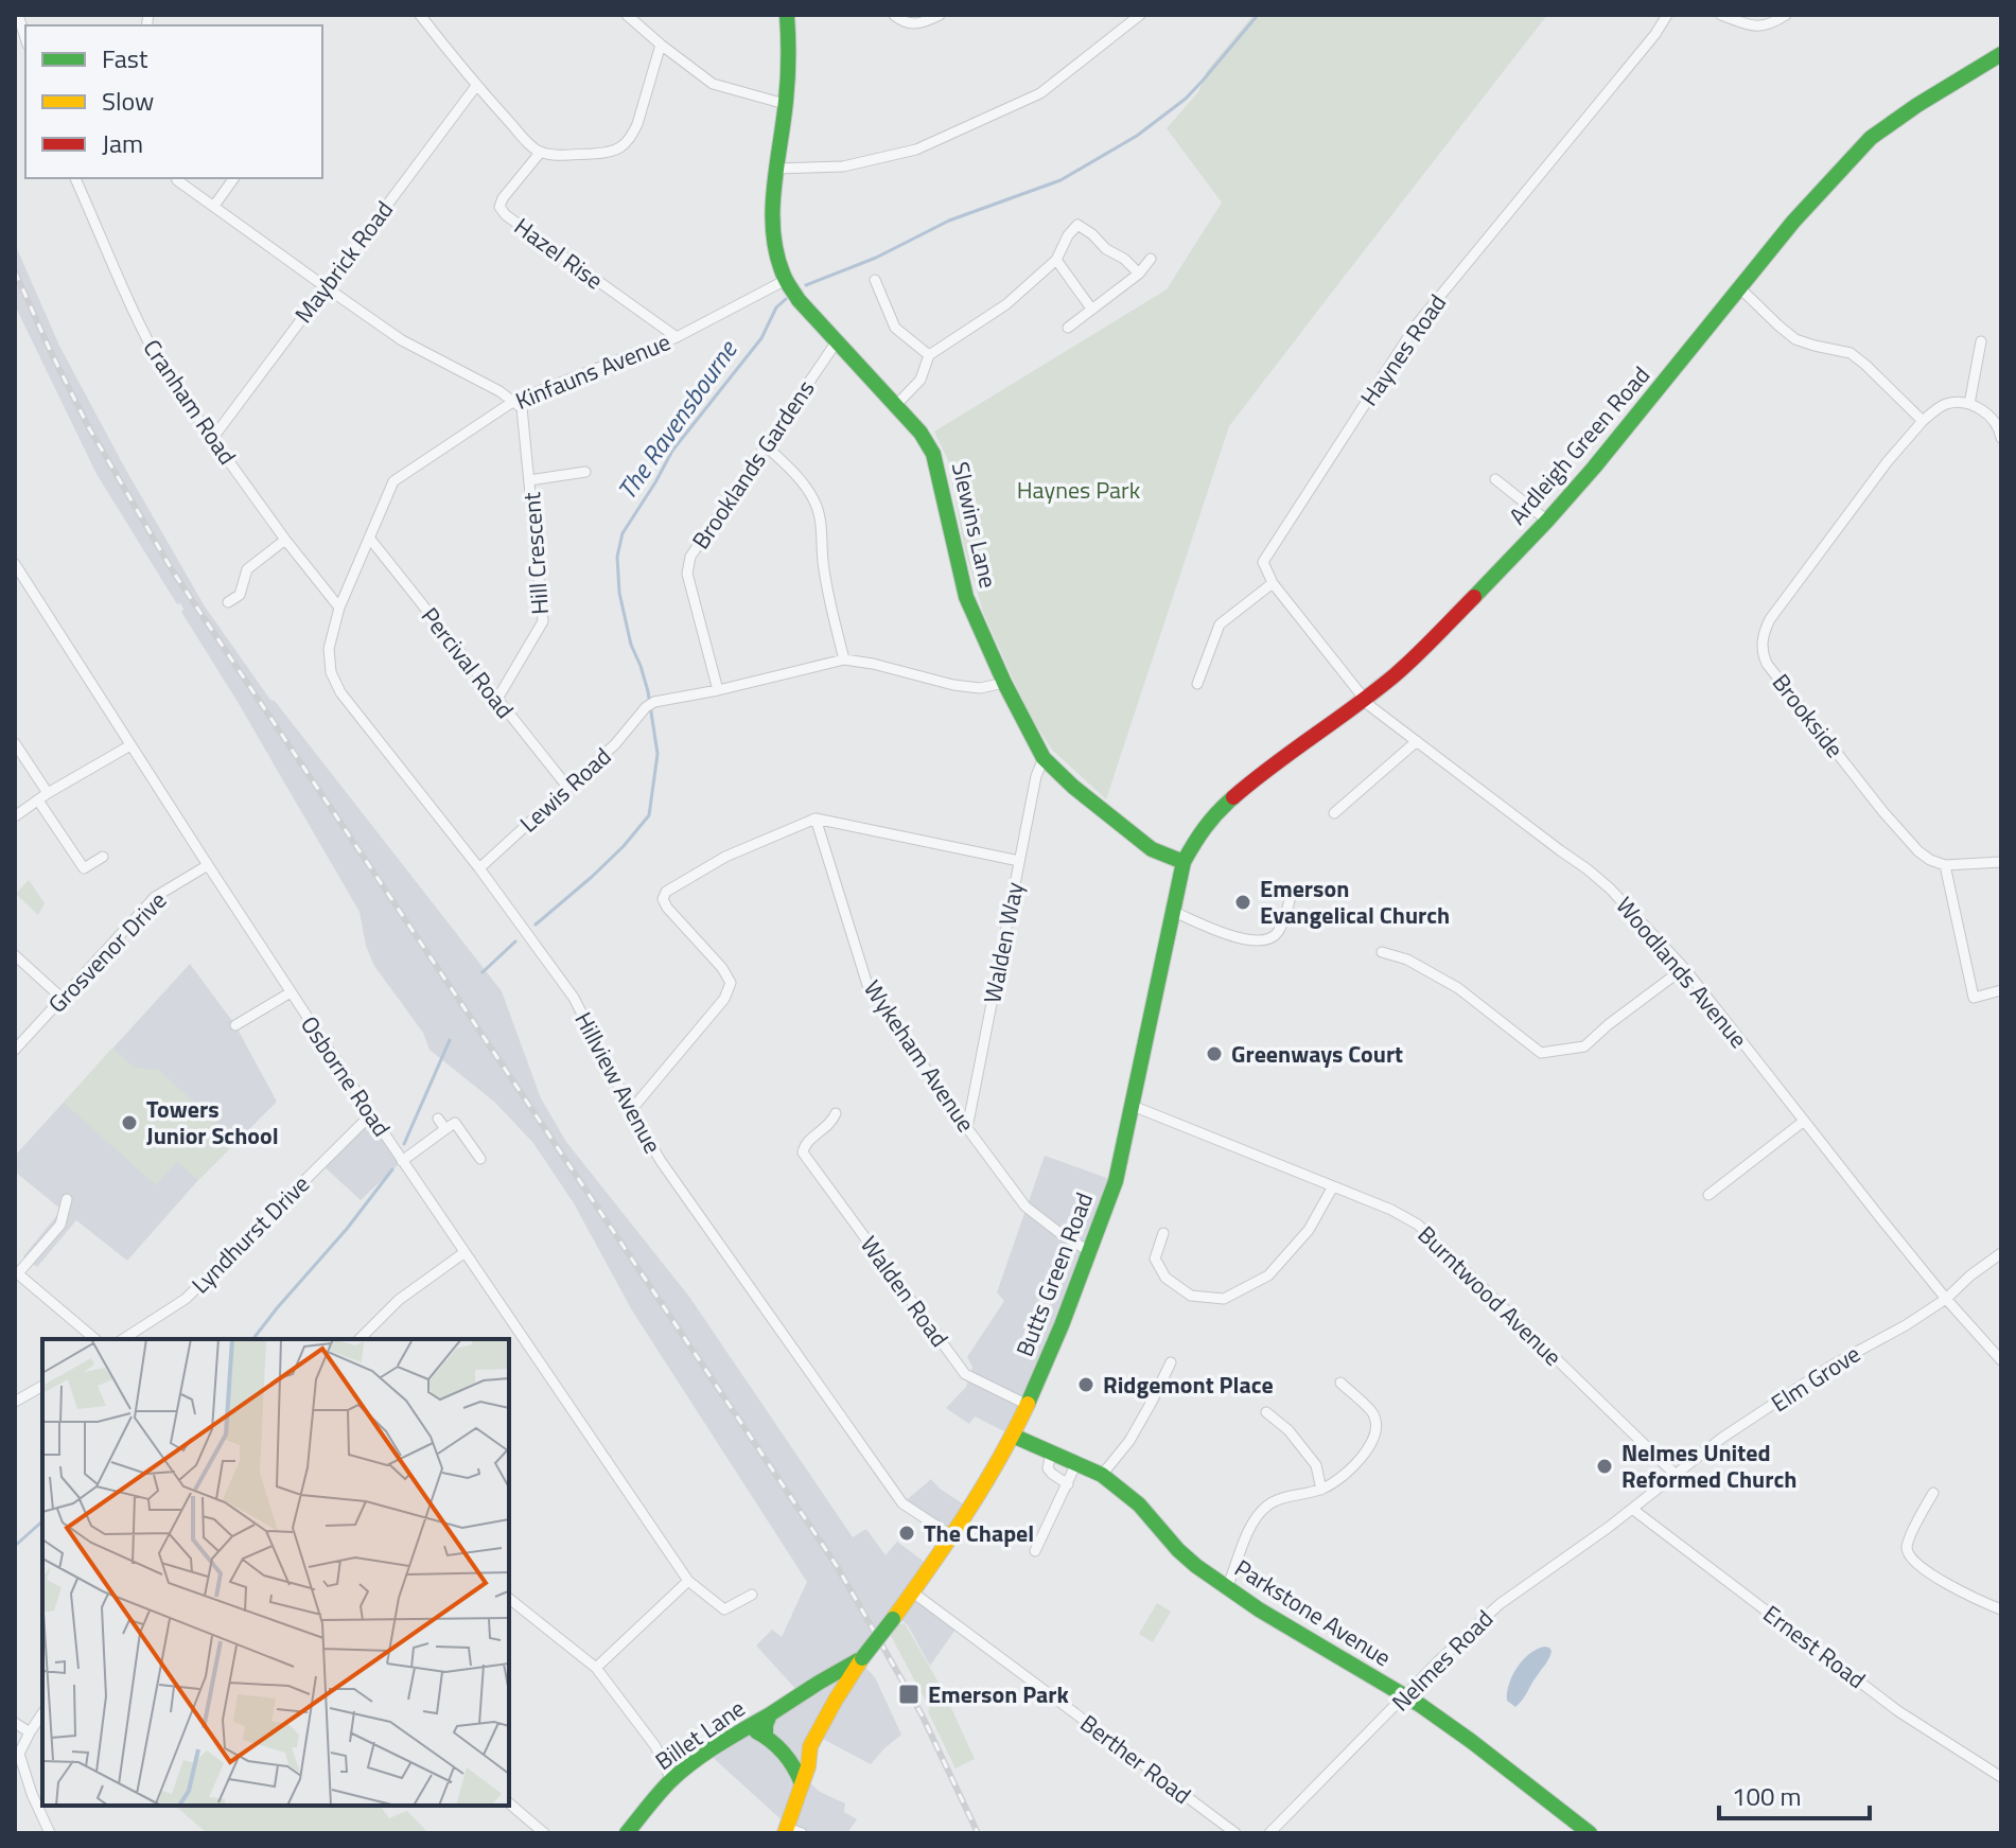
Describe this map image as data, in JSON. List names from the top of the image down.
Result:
{
  "streets": {
    "street": [
      "Hazel Rise",
      "Maybrick Road",
      "Haynes Road",
      "Kinfauns Avenue",
      "Cranham Road",
      "Ardleigh Green Road",
      "Brooklands Gardens",
      "Slewins Lane",
      "Hill Crescent",
      "Percival Road",
      "Brookside",
      "Lewis Road",
      "Walden Way",
      "Grosvenor Drive",
      "Woodlands Avenue",
      "Wykeham Avenue",
      "Osborne Road",
      "Hillview Avenue",
      "Lyndhurst Drive",
      "Butts Green Road",
      "Walden Road",
      "Burntwood Avenue",
      "Elm Grove",
      "Parkstone Avenue",
      "Ernest Road",
      "Nelmes Road",
      "Billet Lane",
      "Berther Road"
    ]
  },
  "crossings": [
    ["Hazel Rise", "Kinfauns Avenue"],
    ["Maybrick Road", "Cranham Road"],
    ["Kinfauns Avenue", "Cranham Road"],
    ["Kinfauns Avenue", "Slewins Lane"],
    ["Kinfauns Avenue", "Hill Crescent"],
    ["Kinfauns Avenue", "Percival Road"],
    ["Kinfauns Avenue", "Hillview Avenue"],
    ["Cranham Road", "Hillview Avenue"],
    ["Ardleigh Green Road", "Slewins Lane"],
    ["Ardleigh Green Road", "Woodlands Avenue"],
    ["Ardleigh Green Road", "Butts Green Road"],
    ["Brooklands Gardens", "Slewins Lane"],
    ["Brooklands Gardens", "Lewis Road"],
    ["Slewins Lane", "Walden Way"],
    ["Slewins Lane", "Butts Green Road"],
    ["Hill Crescent", "Percival Road"],
    ["Percival Road", "Lewis Road"],
    ["Lewis Road", "Hillview Avenue"],
    ["Walden Way", "Wykeham Avenue"],
    ["Grosvenor Drive", "Osborne Road"],
    ["Woodlands Avenue", "Elm Grove"],
    ["Wykeham Avenue", "Butts Green Road"],
    ["Osborne Road", "Lyndhurst Drive"],
    ["Hillview Avenue", "Butts Green Road"],
    ["Butts Green Road", "Walden Road"],
    ["Butts Green Road", "Burntwood Avenue"],
    ["Butts Green Road", "Parkstone Avenue"],
    ["Butts Green Road", "Billet Lane"],
    ["Butts Green Road", "Berther Road"],
    ["Burntwood Avenue", "Elm Grove"],
    ["Elm Grove", "Ernest Road"],
    ["Elm Grove", "Nelmes Road"],
    ["Parkstone Avenue", "Nelmes Road"],
    ["Ernest Road", "Nelmes Road"]
  ],
  "water": ["The Ravensbourne"],
  "parks": ["Haynes Park"],
  "places": {
    "other": [
      "Emerson Evangelical Church",
      "Greenways Court",
      "Towers Junior School",
      "Ridgemont Place",
      "Nelmes United Reformed Church",
      "The Chapel"
    ],
    "transit": ["Emerson Park"]
  },
  "legend": ["Fast", "Slow", "Jam"],
  "scale_bar": "100 m"
}
